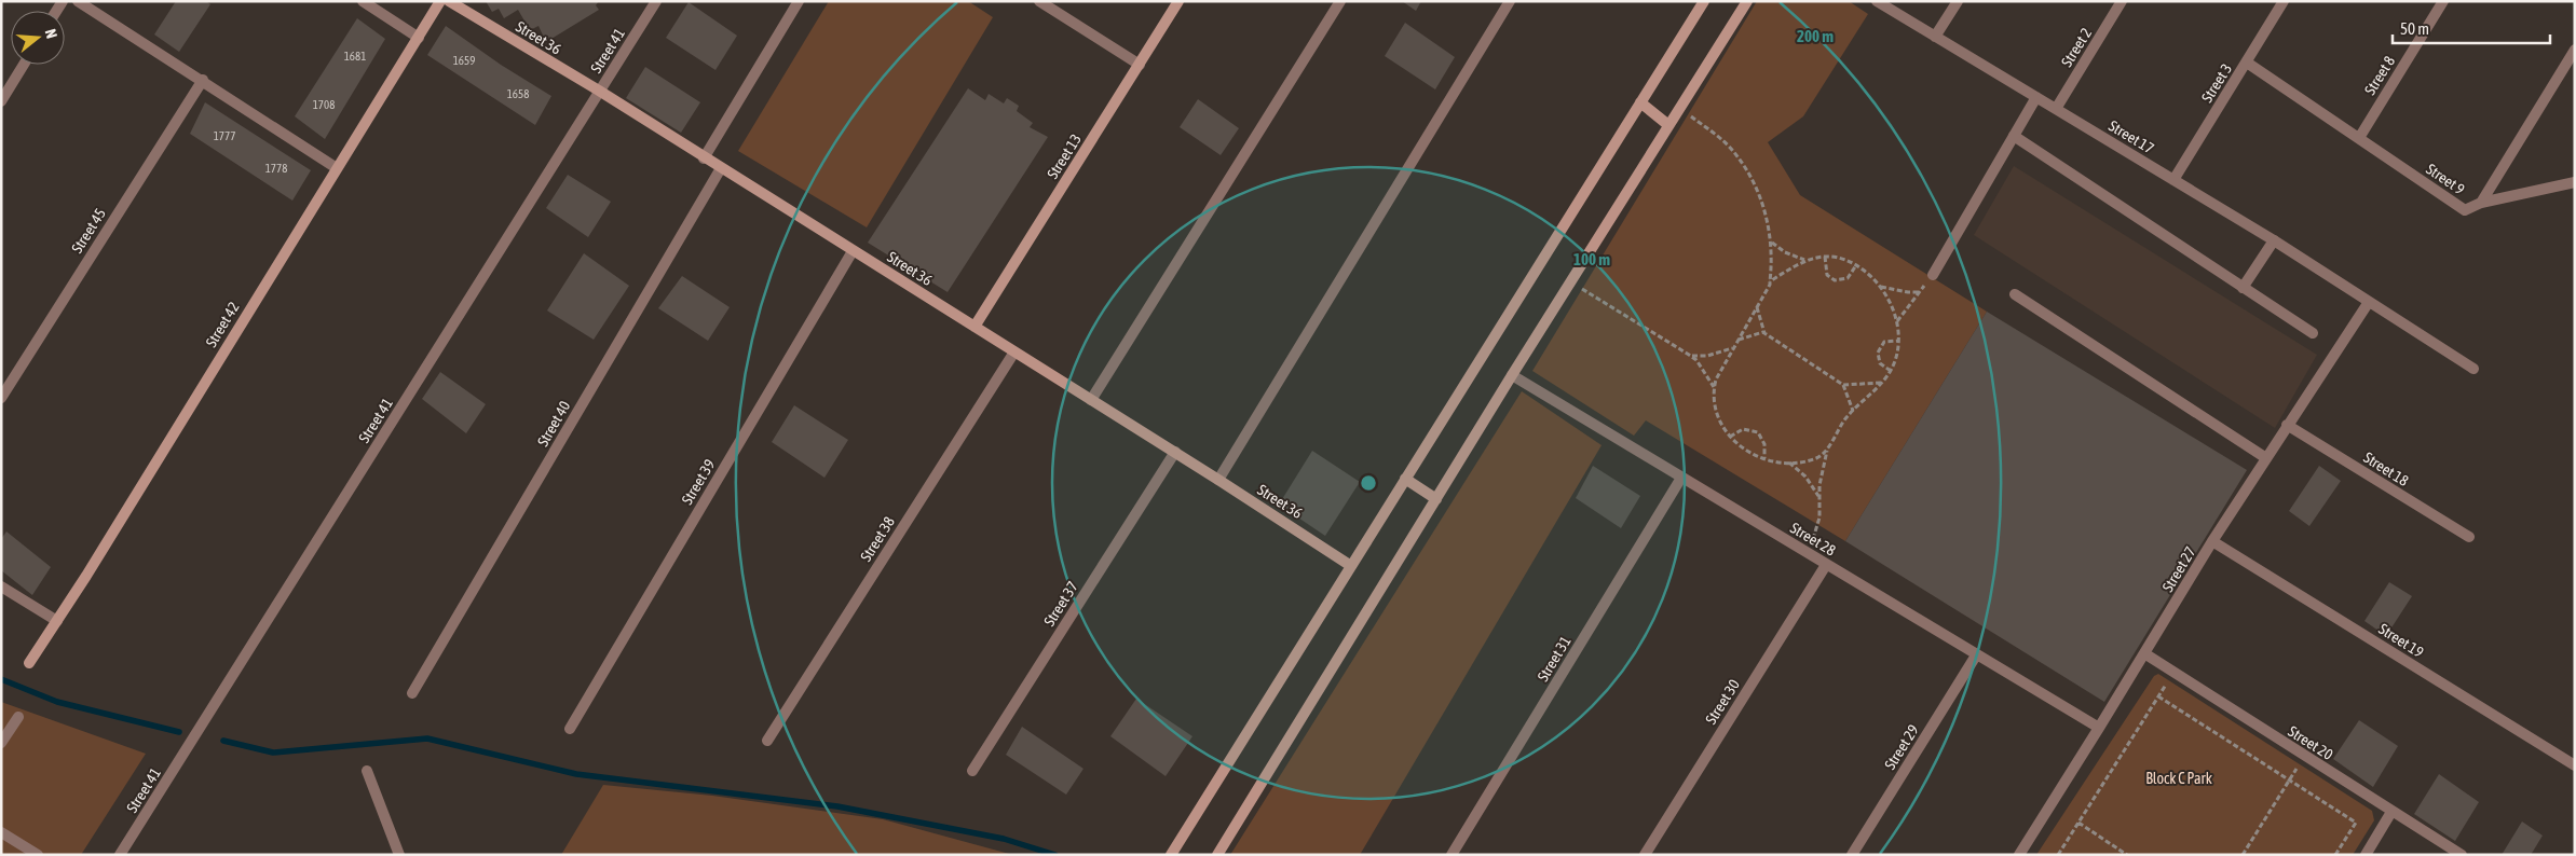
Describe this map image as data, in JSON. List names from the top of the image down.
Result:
{
  "streets": {
    "street": [
      "Street 36",
      "Street 2",
      "Street 41",
      "Street 8",
      "Street 3",
      "Street 17",
      "Street 13",
      "Street 9",
      "Street 45",
      "Street 42",
      "Street 40",
      "Street 18",
      "Street 39",
      "Street 38",
      "Street 28",
      "Street 27",
      "Street 37",
      "Street 19",
      "Street 31",
      "Street 30",
      "Street 20",
      "Street 29"
    ]
  },
  "crossings": [
    ["Street 36", "Street 41"],
    ["Street 36", "Street 13"],
    ["Street 36", "Street 40"],
    ["Street 36", "Street 39"],
    ["Street 36", "Street 38"],
    ["Street 36", "Street 37"],
    ["Street 2", "Street 17"],
    ["Street 8", "Street 9"],
    ["Street 3", "Street 17"],
    ["Street 3", "Street 9"],
    ["Street 17", "Street 27"],
    ["Street 18", "Street 27"],
    ["Street 28", "Street 27"],
    ["Street 28", "Street 31"],
    ["Street 28", "Street 30"],
    ["Street 28", "Street 29"],
    ["Street 27", "Street 19"],
    ["Street 27", "Street 20"]
  ],
  "parks": ["Block C Park"],
  "house_numbers": [
    "1681",
    "1659",
    "1658",
    "1708",
    "1777",
    "1778"
  ],
  "scale_bar": "50 m",
  "north": "right",
  "rings": ["200 m", "100 m"]
}
